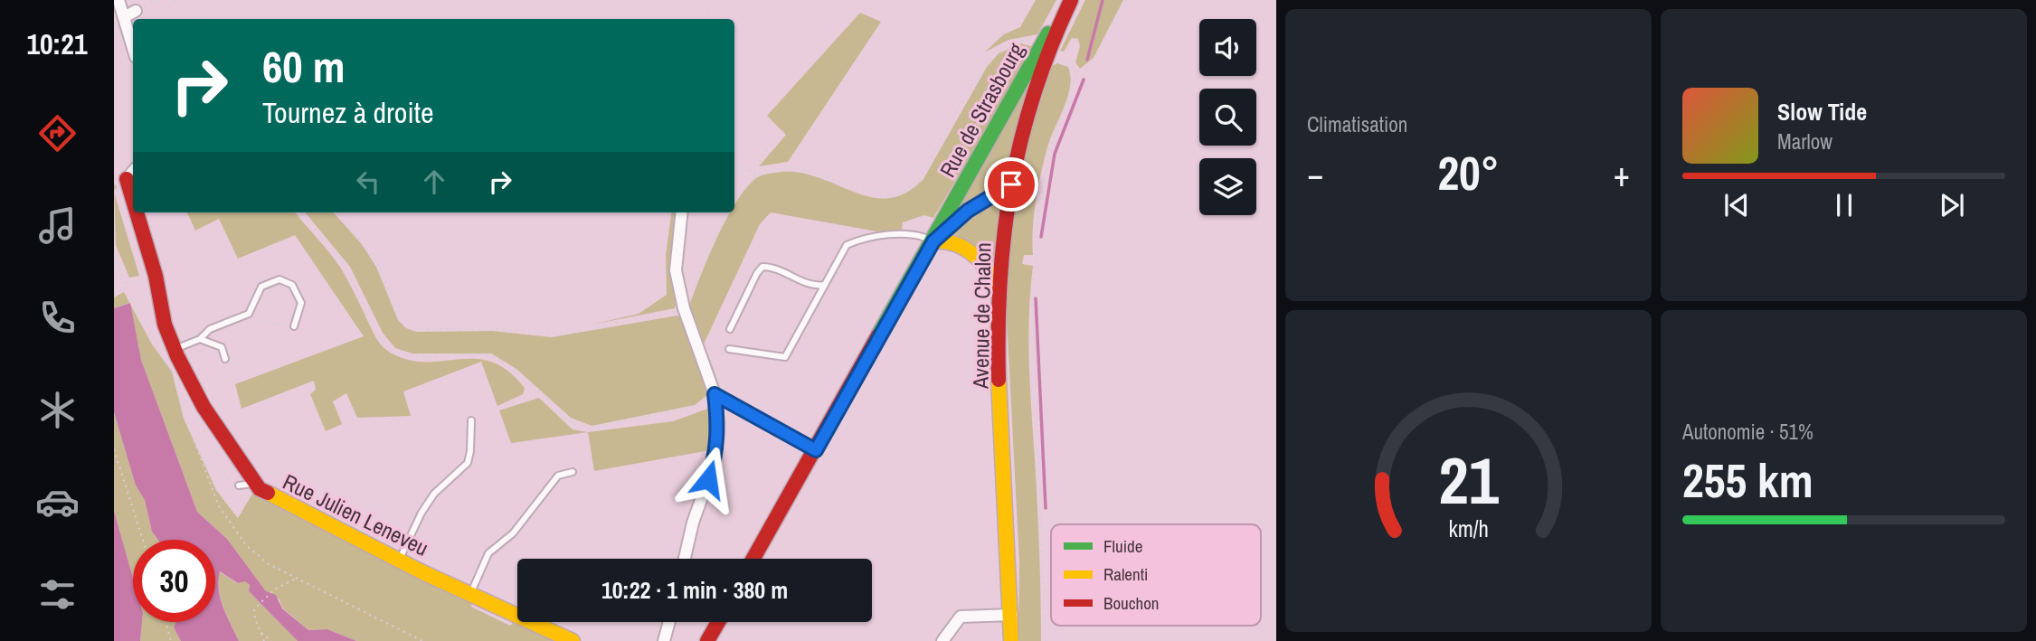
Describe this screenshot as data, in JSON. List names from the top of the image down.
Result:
{
  "streets": {
    "main road": ["Rue de Strasbourg", "Avenue de Chalon", "Rue Julien Leneveu"]
  },
  "crossings": [
    ["Rue de Strasbourg", "Avenue de Chalon"]
  ],
  "legend": ["Fluide", "Ralenti", "Bouchon"],
  "page": {
    "tabs": "10:21",
    "tile": [
      "Climatisation",
      ["Autonomie · 51%", "255 km"]
    ],
    "turn": ["60 m", "Tournez à droite"],
    "song": ["Slow Tide", "Marlow"],
    "heat": ["−", "20°", "+"],
    "limit": "30",
    "trip": "10:22 · 1 min · 380 m",
    "gauge": ["21", "km/h"]
  }
}
